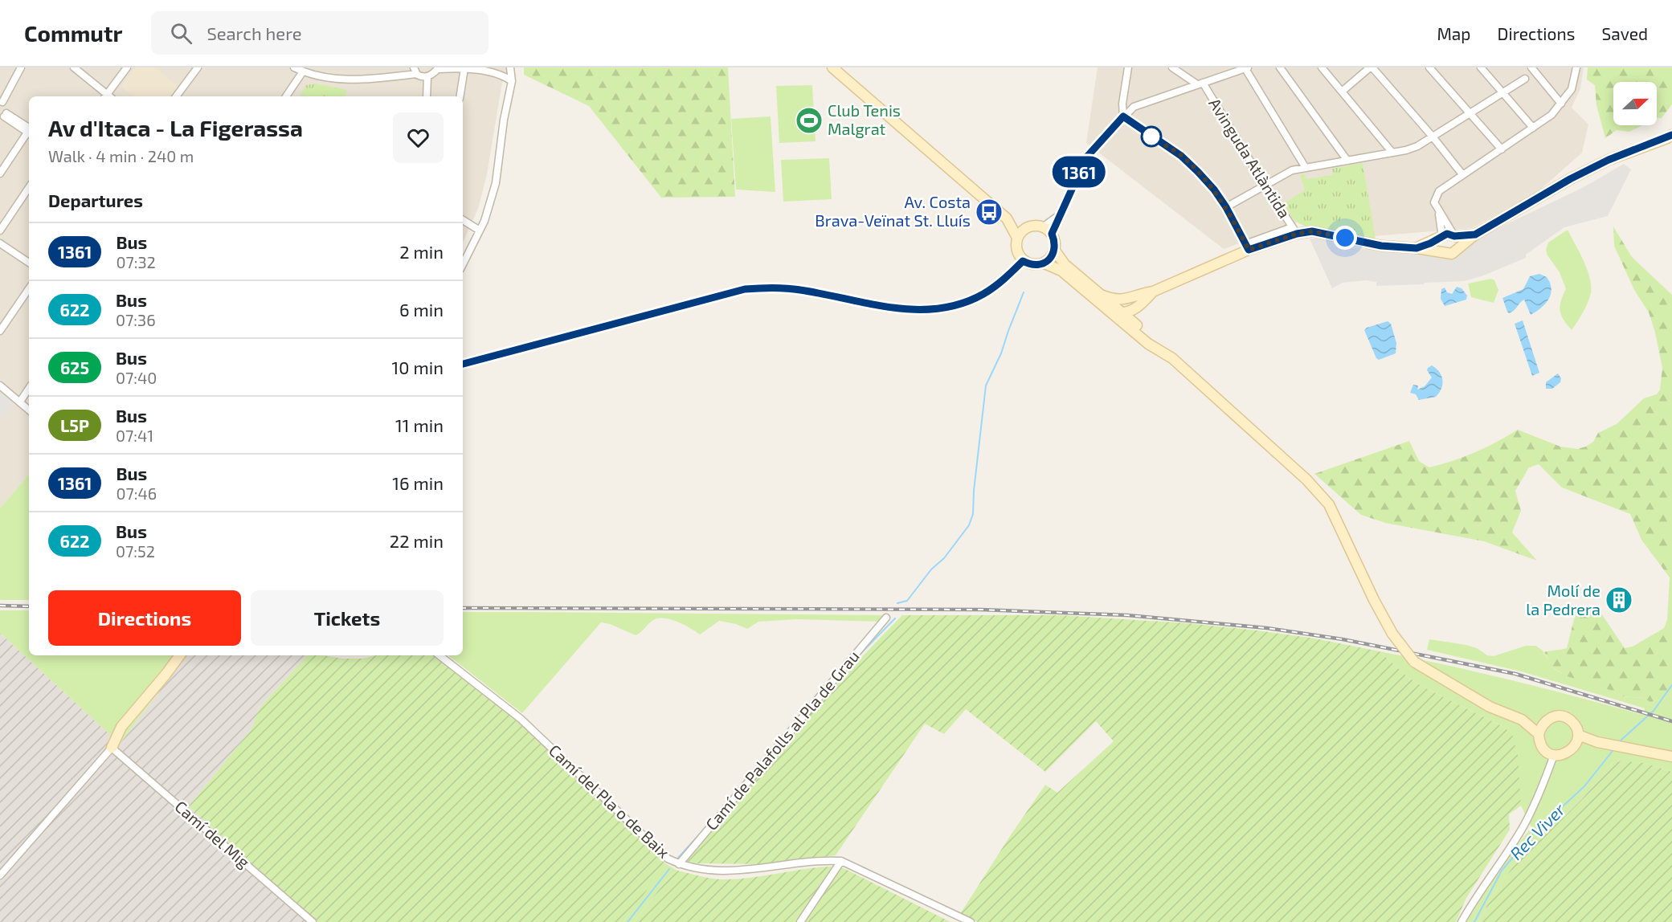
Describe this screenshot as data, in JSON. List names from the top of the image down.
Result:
{
  "streets": {
    "street": [
      "Avinguda Atlàntida",
      "Camí de Palafolls al Pla de Grau",
      "Camí del Pla o de Baix",
      "Camí del Mig"
    ]
  },
  "crossings": [
    ["Camí de Palafolls al Pla de Grau", "Camí del Pla o de Baix"]
  ],
  "water": ["Rec Viver"],
  "places": {
    "sports": ["Club Tenis Malgrat"],
    "bus stop": ["Av. Costa Brava-Veïnat St. Lluís"],
    "building": ["Molí de la Pedrera"]
  },
  "lines": ["bus line 1361"],
  "north": "right",
  "page": {
    "header": "Commutr",
    "search": "Search here",
    "nav": ["Map", "Directions", "Saved"],
    "on_map": "1361",
    "heading": [
      ["Av d'Itaca - La Figerassa", "Walk · 4 min · 240 m"],
      "Departures"
    ],
    "list": [
      {
        "mark": "1361",
        "name": "Bus",
        "note": "07:32",
        "value": "2 min"
      },
      {
        "mark": "622",
        "name": "Bus",
        "note": "07:36",
        "value": "6 min"
      },
      {
        "mark": "625",
        "name": "Bus",
        "note": "07:40",
        "value": "10 min"
      },
      {
        "mark": "L5P",
        "name": "Bus",
        "note": "07:41",
        "value": "11 min"
      },
      {
        "mark": "1361",
        "name": "Bus",
        "note": "07:46",
        "value": "16 min"
      },
      {
        "mark": "622",
        "name": "Bus",
        "note": "07:52",
        "value": "22 min"
      }
    ],
    "buttons": ["Directions", "Tickets"]
  }
}
